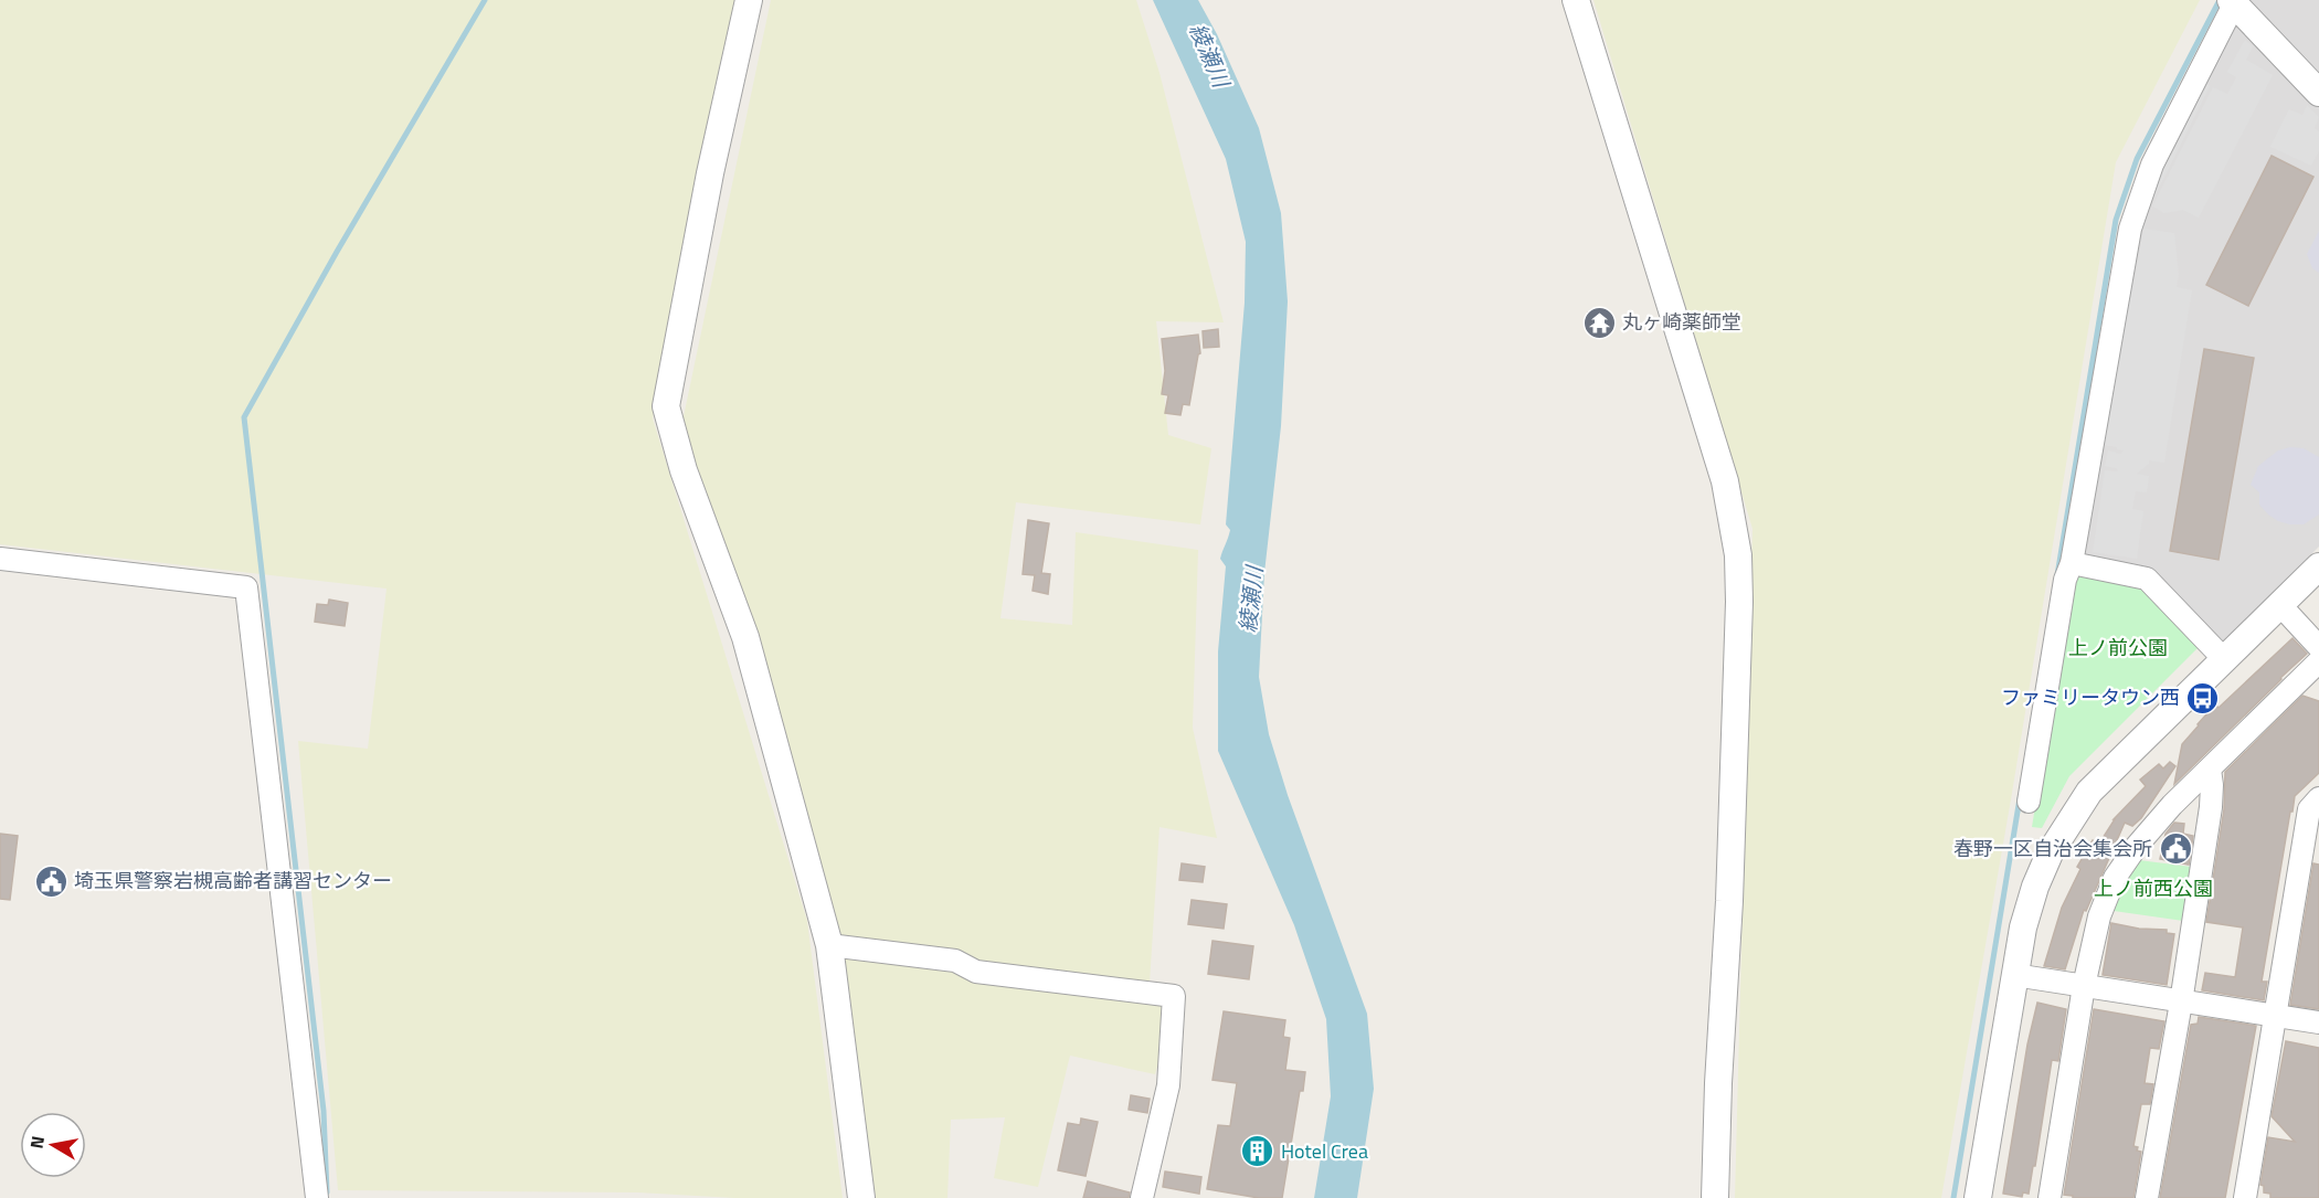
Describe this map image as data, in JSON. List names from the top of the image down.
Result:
{
  "water": ["綾瀬川"],
  "parks": ["上ノ前公園", "上ノ前西公園"],
  "places": {
    "temple": ["丸ヶ崎薬師堂"],
    "bus stop": ["ファミリータウン西"],
    "public building": ["春野一区自治会集会所", "埼玉県警察岩槻高齢者講習センター"],
    "building": ["Hotel Crea"]
  },
  "north": "left"
}
